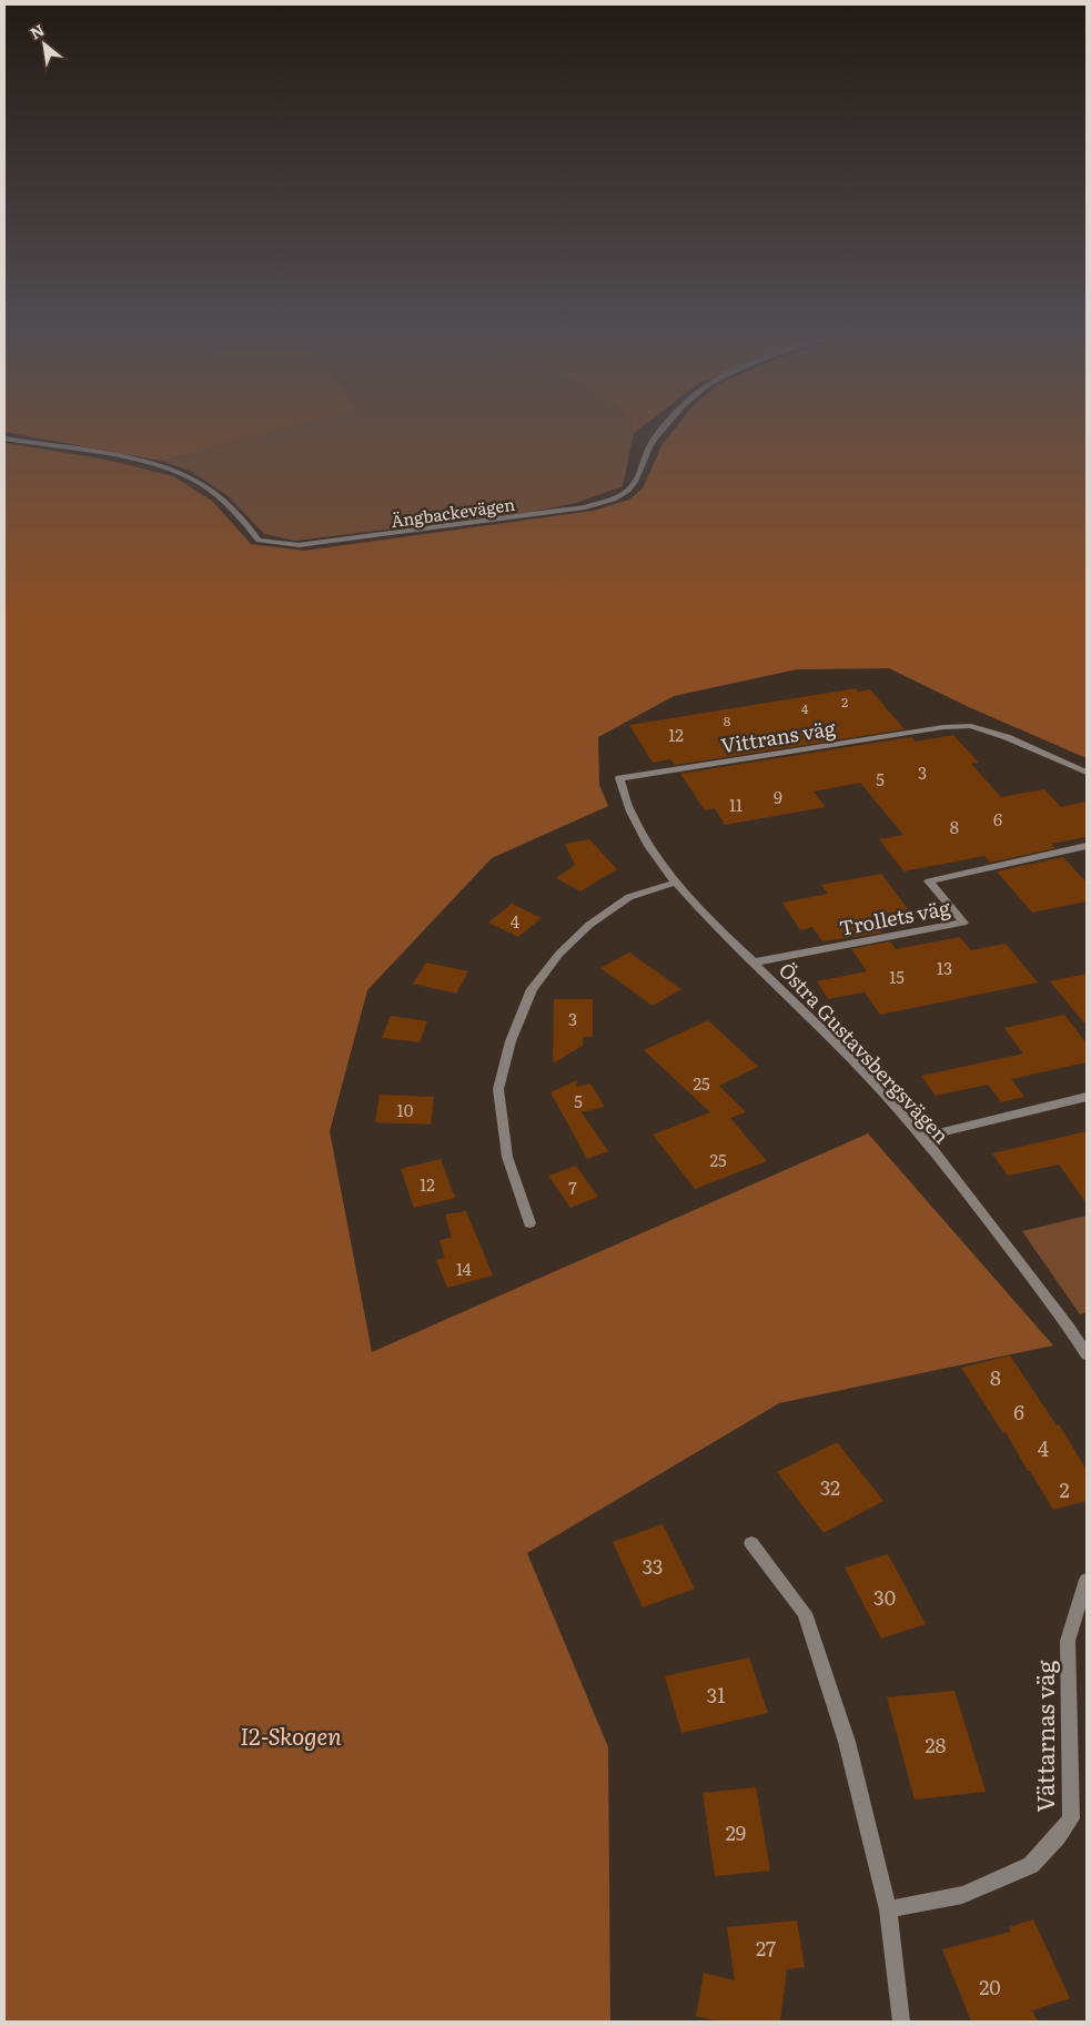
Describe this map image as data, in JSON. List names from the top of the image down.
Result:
{
  "streets": {
    "street": [
      "Ängbackevägen",
      "Vittrans väg",
      "Trollets väg",
      "Östra Gustavsbergsvägen",
      "Vättarnas väg"
    ]
  },
  "crossings": [
    ["Vittrans väg", "Östra Gustavsbergsvägen"],
    ["Trollets väg", "Östra Gustavsbergsvägen"]
  ],
  "parks": ["I2-Skogen"],
  "house_numbers": [
    "2",
    "4",
    "8",
    "12",
    "3",
    "5",
    "9",
    "11",
    "6",
    "8",
    "4",
    "13",
    "15",
    "3",
    "25",
    "5",
    "10",
    "25",
    "12",
    "7",
    "14",
    "8",
    "6",
    "4",
    "32",
    "2",
    "33",
    "30",
    "31",
    "28",
    "29",
    "27",
    "20"
  ],
  "north": "top left"
}
